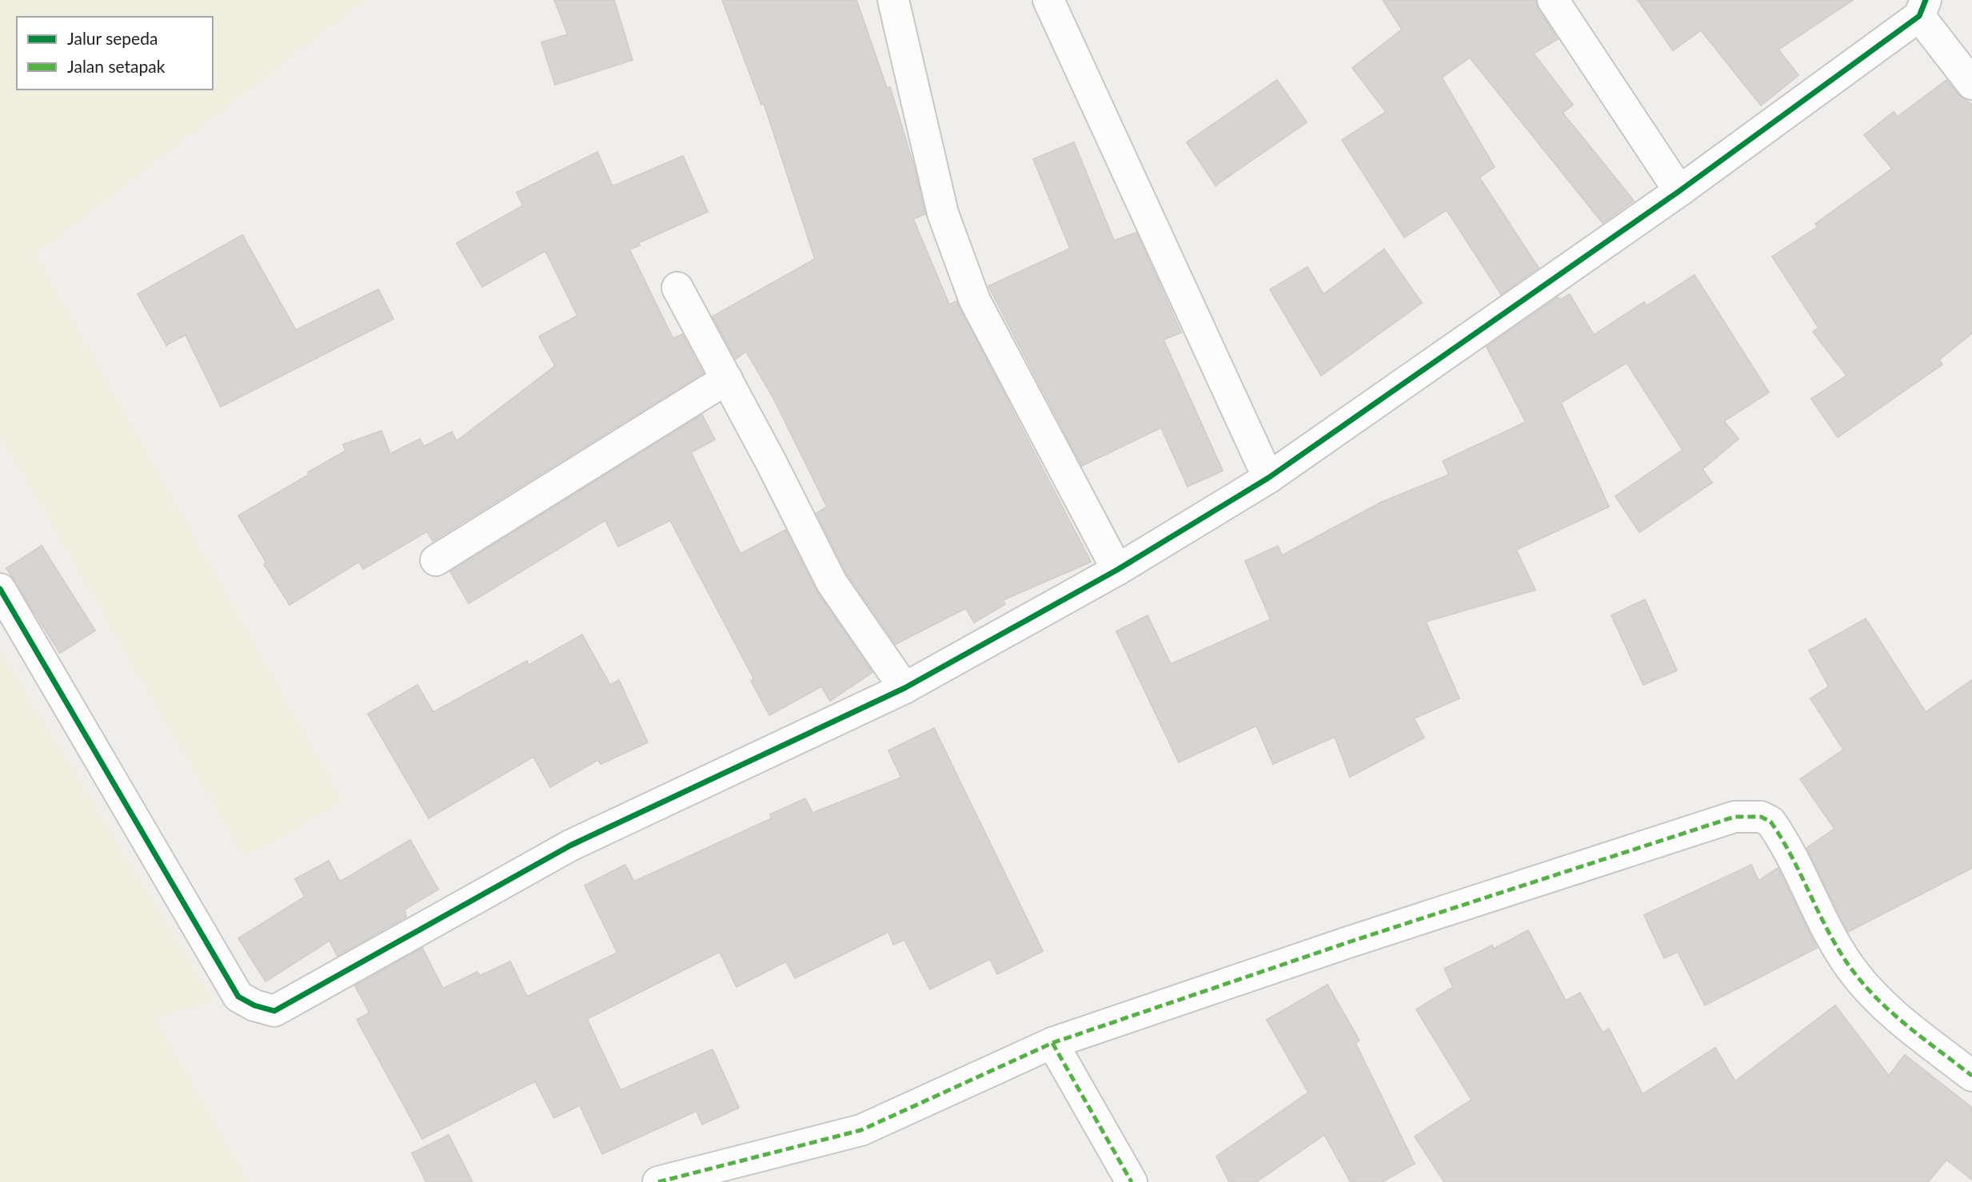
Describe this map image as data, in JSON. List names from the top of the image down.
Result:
{
  "legend": ["Jalur sepeda", "Jalan setapak"]
}
